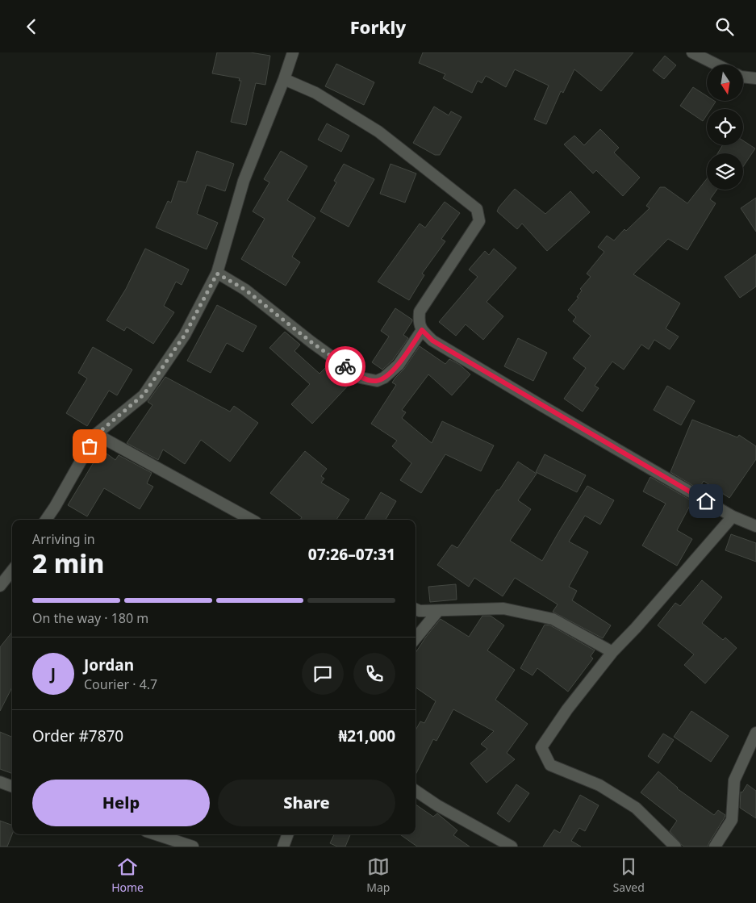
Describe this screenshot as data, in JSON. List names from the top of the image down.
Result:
{
  "north": "bottom",
  "page": {
    "header": "Forkly",
    "heading": ["2 min", "Arriving in", "07:26–07:31"],
    "panel": [
      "Jordan",
      "Courier · 4.7",
      "Order #7870",
      "₦21,000"
    ],
    "bar": "On the way · 180 m",
    "round": "J",
    "buttons": ["Help", "Share"],
    "tabs": ["Home", "Map", "Saved"]
  }
}
